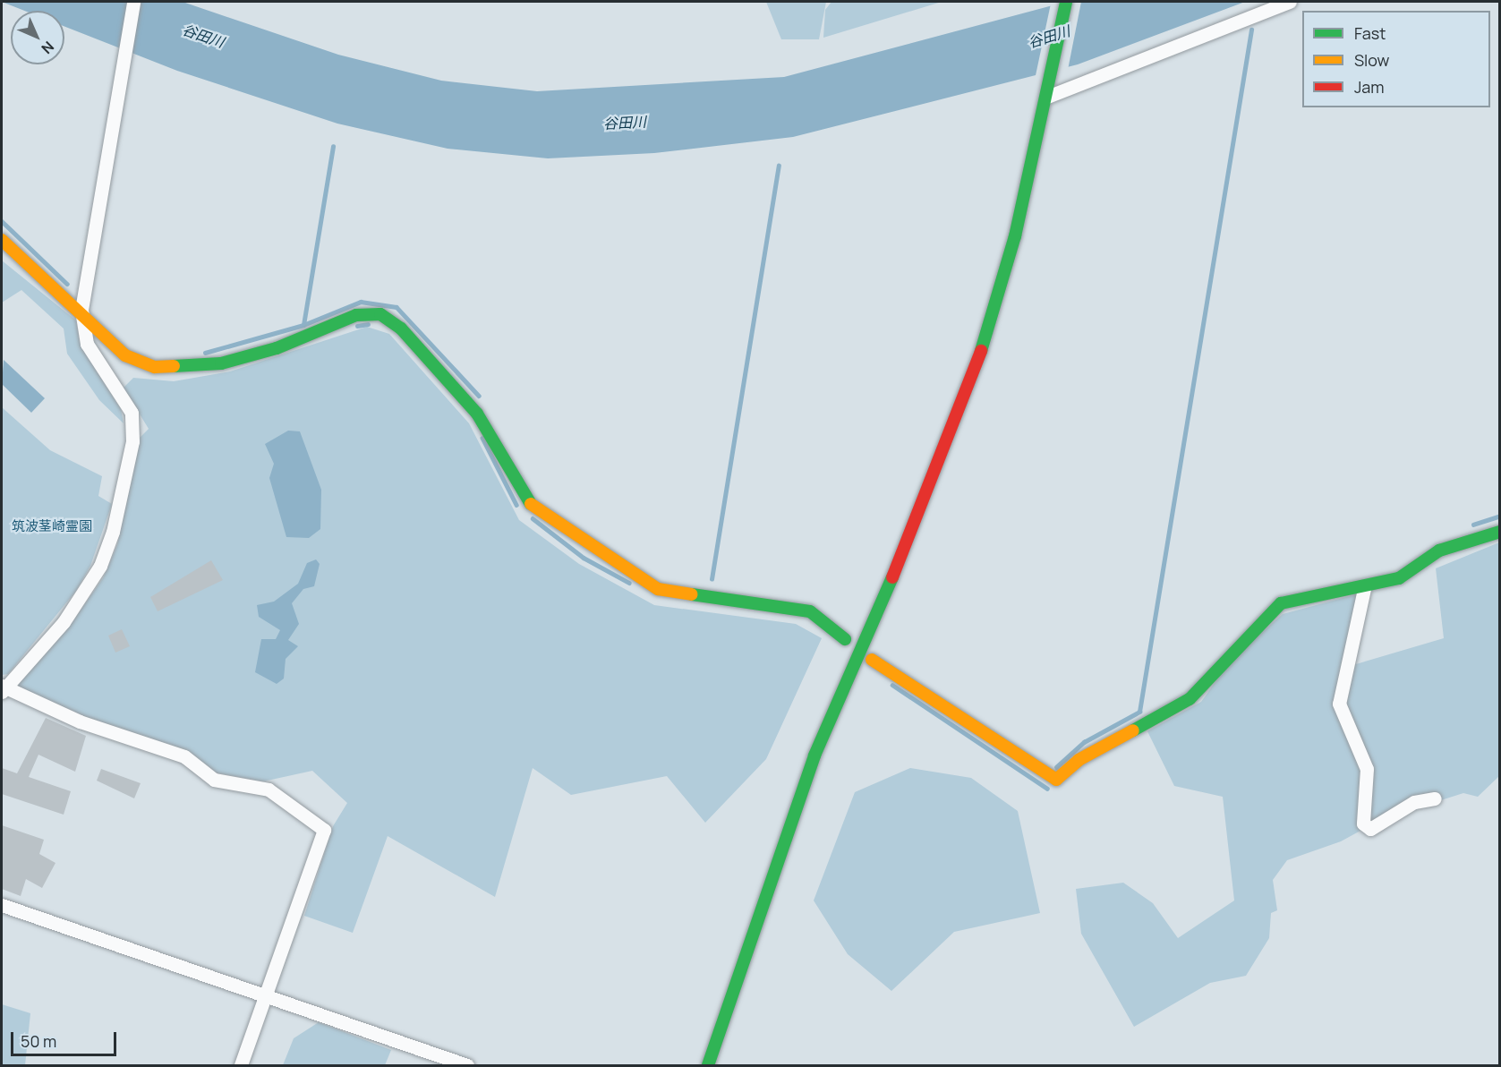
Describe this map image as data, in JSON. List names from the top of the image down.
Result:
{
  "water": ["谷田川"],
  "parks": ["筑波茎崎霊園"],
  "legend": ["Fast", "Slow", "Jam"],
  "scale_bar": "50 m",
  "north": "bottom right"
}
